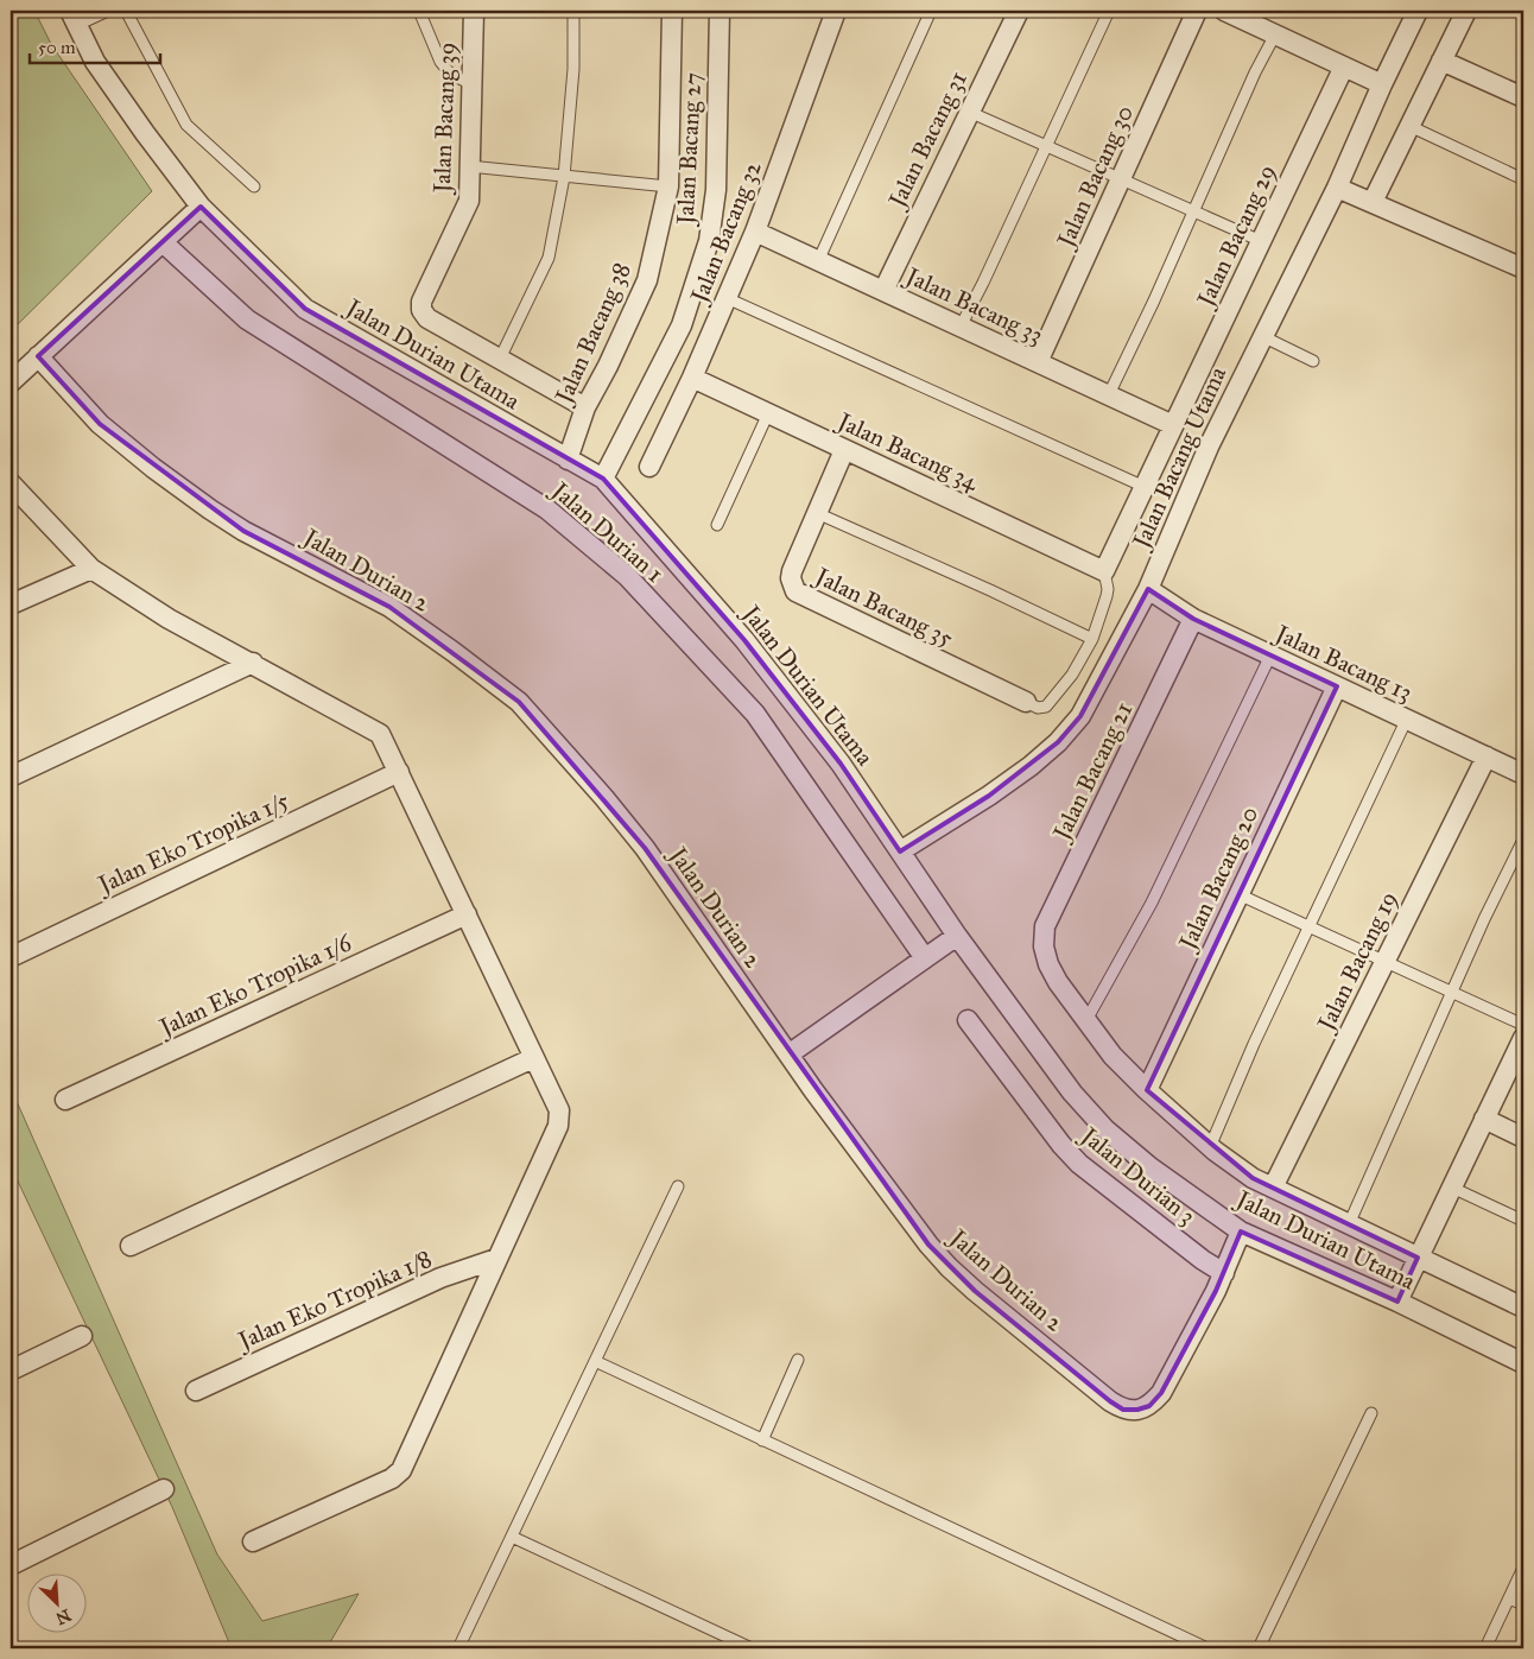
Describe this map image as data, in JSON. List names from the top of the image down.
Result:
{
  "streets": {
    "street": [
      "Jalan Bacang 39",
      "Jalan Bacang 31",
      "Jalan Bacang 27",
      "Jalan Bacang 30",
      "Jalan Bacang 32",
      "Jalan Bacang 29",
      "Jalan Bacang 33",
      "Jalan Bacang 38",
      "Jalan Durian Utama",
      "Jalan Bacang 34",
      "Jalan Bacang Utama",
      "Jalan Durian 1",
      "Jalan Durian 2",
      "Jalan Bacang 35",
      "Jalan Bacang 13",
      "Jalan Bacang 21",
      "Jalan Eko Tropika 1/5",
      "Jalan Bacang 20",
      "Jalan Bacang 19",
      "Jalan Eko Tropika 1/6",
      "Jalan Durian 3",
      "Jalan Eko Tropika 1/8"
    ]
  },
  "crossings": [
    ["Jalan Bacang 39", "Jalan Bacang 38"],
    ["Jalan Bacang 31", "Jalan Bacang 33"],
    ["Jalan Bacang 27", "Jalan Durian Utama"],
    ["Jalan Bacang 30", "Jalan Bacang 33"],
    ["Jalan Bacang 32", "Jalan Bacang 33"],
    ["Jalan Bacang 32", "Jalan Bacang 34"],
    ["Jalan Bacang 29", "Jalan Bacang 33"],
    ["Jalan Bacang 29", "Jalan Bacang 34"],
    ["Jalan Bacang 38", "Jalan Durian Utama"],
    ["Jalan Durian Utama", "Jalan Bacang Utama"],
    ["Jalan Durian Utama", "Jalan Durian 2"],
    ["Jalan Bacang 34", "Jalan Bacang 35"],
    ["Jalan Bacang Utama", "Jalan Bacang 13"],
    ["Jalan Durian 2", "Jalan Durian 3"],
    ["Jalan Bacang 13", "Jalan Bacang 21"],
    ["Jalan Bacang 13", "Jalan Bacang 20"],
    ["Jalan Bacang 13", "Jalan Bacang 19"]
  ],
  "scale_bar": "50 m",
  "north": "bottom right"
}
